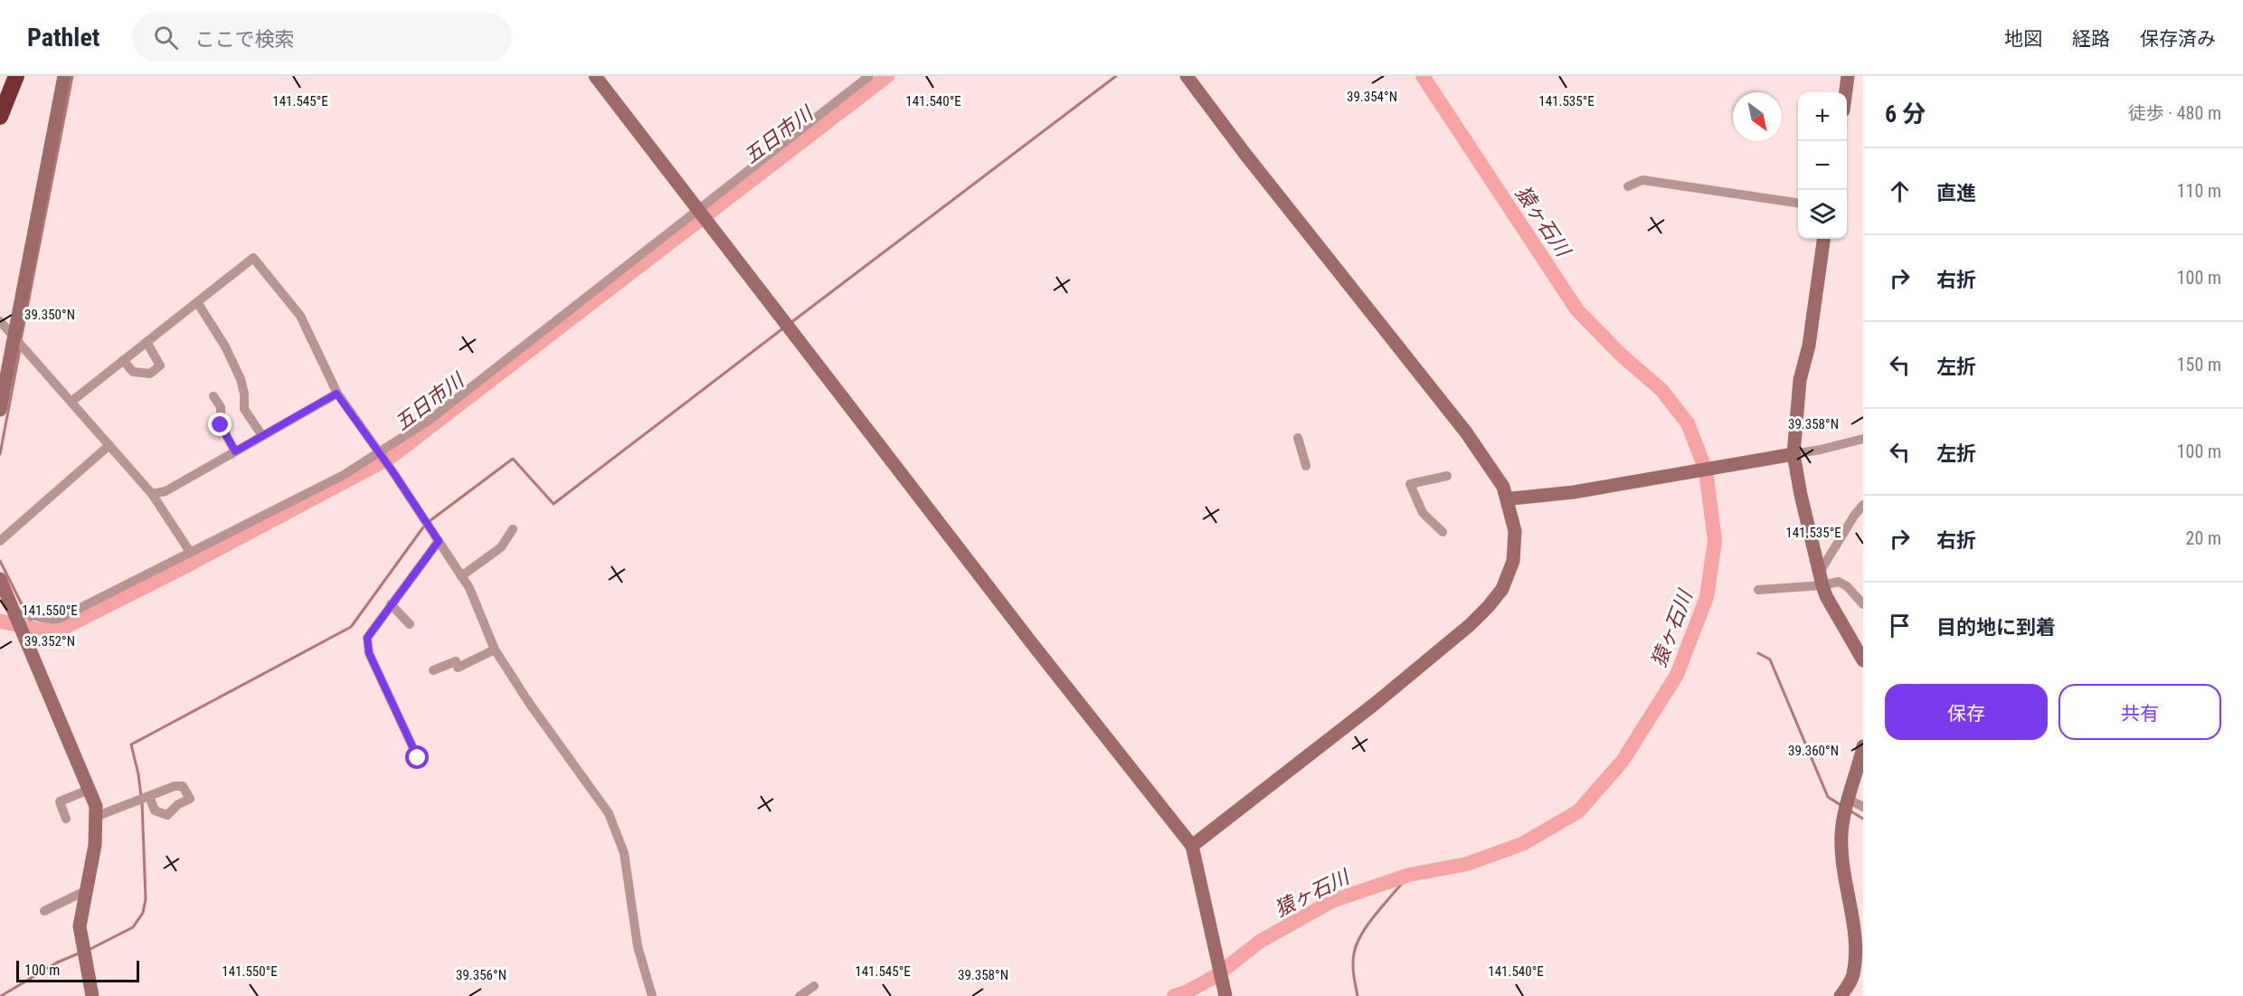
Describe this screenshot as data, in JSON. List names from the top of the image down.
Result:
{
  "water": ["五日市川", "猿ヶ石川"],
  "scale_bar": "100 m",
  "north": "bottom right",
  "page": {
    "header": "Pathlet",
    "search": "ここで検索",
    "nav": ["地図", "経路", "保存済み"],
    "heading": ["6 分", "徒歩 · 480 m"],
    "map_buttons": ["+", "−"],
    "list": [
      ["直進", "110 m"],
      ["右折", "100 m"],
      ["左折", "150 m"],
      ["左折", "100 m"],
      ["右折", "20 m"],
      "目的地に到着"
    ],
    "buttons": ["保存", "共有"],
    "scale": "100 m"
  },
  "coordinates": [
    "39.354°N",
    "141.545°E",
    "141.540°E",
    "141.535°E",
    "39.350°N",
    "39.358°N",
    "141.550°E",
    "39.352°N",
    "39.360°N",
    "39.356°N"
  ]
}
